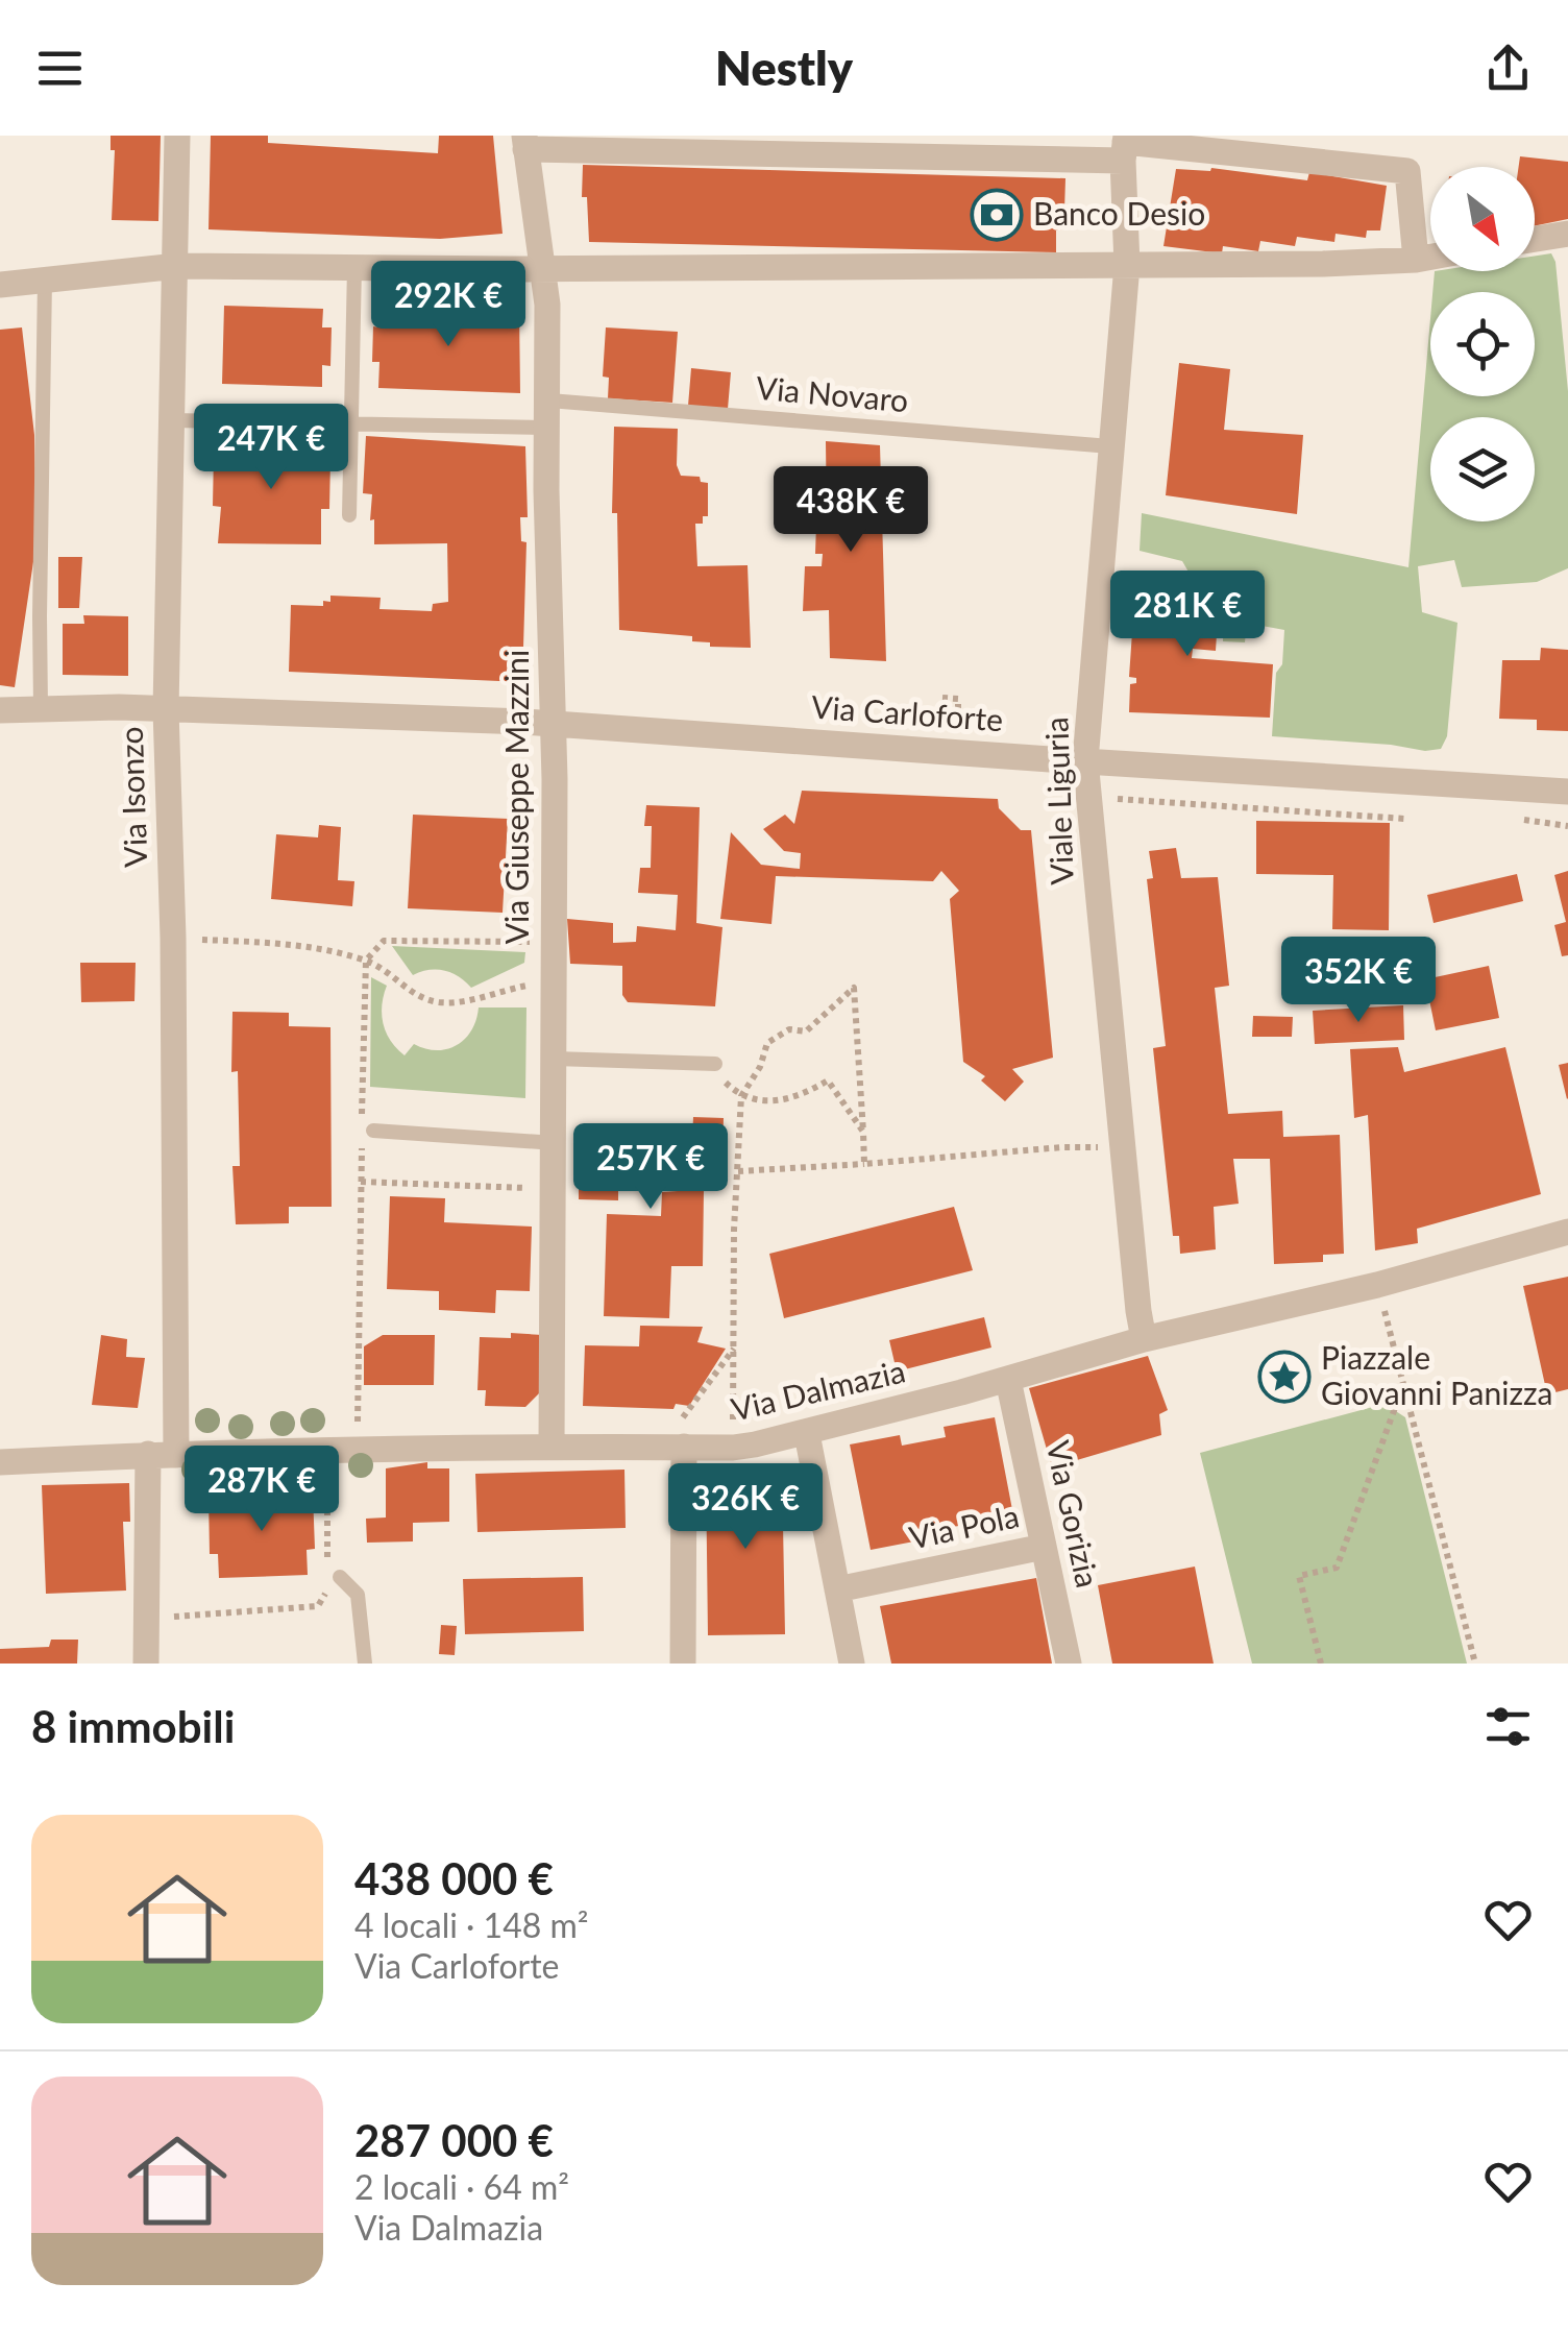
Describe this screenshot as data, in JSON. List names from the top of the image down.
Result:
{
  "streets": {
    "street": [
      "Via Carloforte",
      "Via Isonzo",
      "Via Giuseppe Mazzini",
      "Viale Liguria",
      "Via Dalmazia",
      "Via Gorizia",
      "Via Pola"
    ],
    "lane": ["Via Novaro"]
  },
  "crossings": [
    ["Via Novaro", "Via Isonzo"],
    ["Via Novaro", "Via Giuseppe Mazzini"],
    ["Via Novaro", "Viale Liguria"],
    ["Via Carloforte", "Via Isonzo"],
    ["Via Carloforte", "Via Giuseppe Mazzini"],
    ["Via Carloforte", "Viale Liguria"],
    ["Via Isonzo", "Via Dalmazia"],
    ["Via Giuseppe Mazzini", "Via Dalmazia"],
    ["Viale Liguria", "Via Dalmazia"],
    ["Via Dalmazia", "Via Gorizia"],
    ["Via Gorizia", "Via Pola"]
  ],
  "places": {
    "bank": ["Banco Desio"],
    "place": ["Piazzale Giovanni Panizza"]
  },
  "north": "bottom right",
  "page": {
    "header": "Nestly",
    "price": [
      "292K €",
      "247K €",
      "438K €",
      "281K €",
      "352K €",
      "257K €",
      "287K €",
      "326K €"
    ],
    "heading": "8 immobili",
    "list": [
      {
        "name": "438 000 €",
        "note": "4 locali · 148 m² · Via Carloforte"
      },
      {
        "name": "287 000 €",
        "note": "2 locali · 64 m² · Via Dalmazia"
      }
    ]
  }
}
